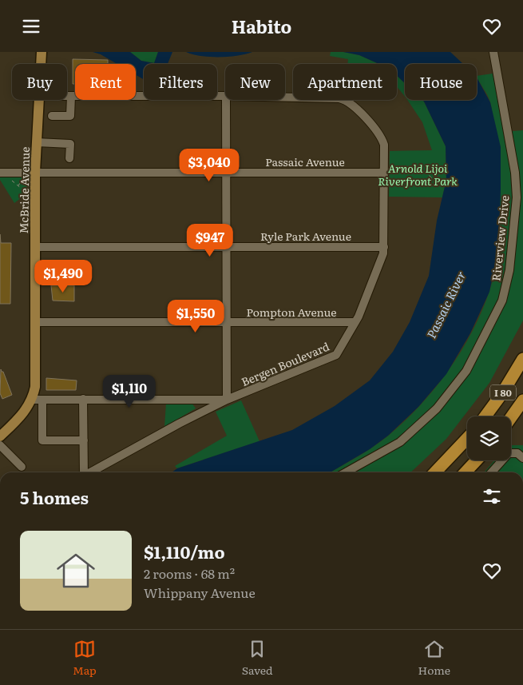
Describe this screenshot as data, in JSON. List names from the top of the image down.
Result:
{
  "streets": {
    "highway": ["I 80"],
    "main road": ["McBride Avenue"],
    "street": [
      "Passaic Avenue",
      "Ryle Park Avenue",
      "Riverview Drive",
      "Pompton Avenue",
      "Bergen Boulevard"
    ]
  },
  "crossings": [
    ["Passaic Avenue", "McBride Avenue"],
    ["Passaic Avenue", "Bergen Boulevard"],
    ["McBride Avenue", "Ryle Park Avenue"],
    ["McBride Avenue", "Pompton Avenue"],
    ["Ryle Park Avenue", "Bergen Boulevard"],
    ["Pompton Avenue", "Bergen Boulevard"]
  ],
  "water": ["Passaic River"],
  "parks": ["Arnold Lijoi Riverfront Park"],
  "page": {
    "header": "Habito",
    "chip": [
      "Buy",
      "Rent",
      "Filters",
      "New",
      "Apartment",
      "House"
    ],
    "price": [
      "$3,040",
      "$947",
      "$1,490",
      "$1,550",
      "$1,110"
    ],
    "heading": "5 homes",
    "list": [
      {
        "name": "$1,110/mo",
        "note": "2 rooms · 68 m² · Whippany Avenue"
      }
    ],
    "tabs": ["Map", "Saved", "Home"]
  }
}
